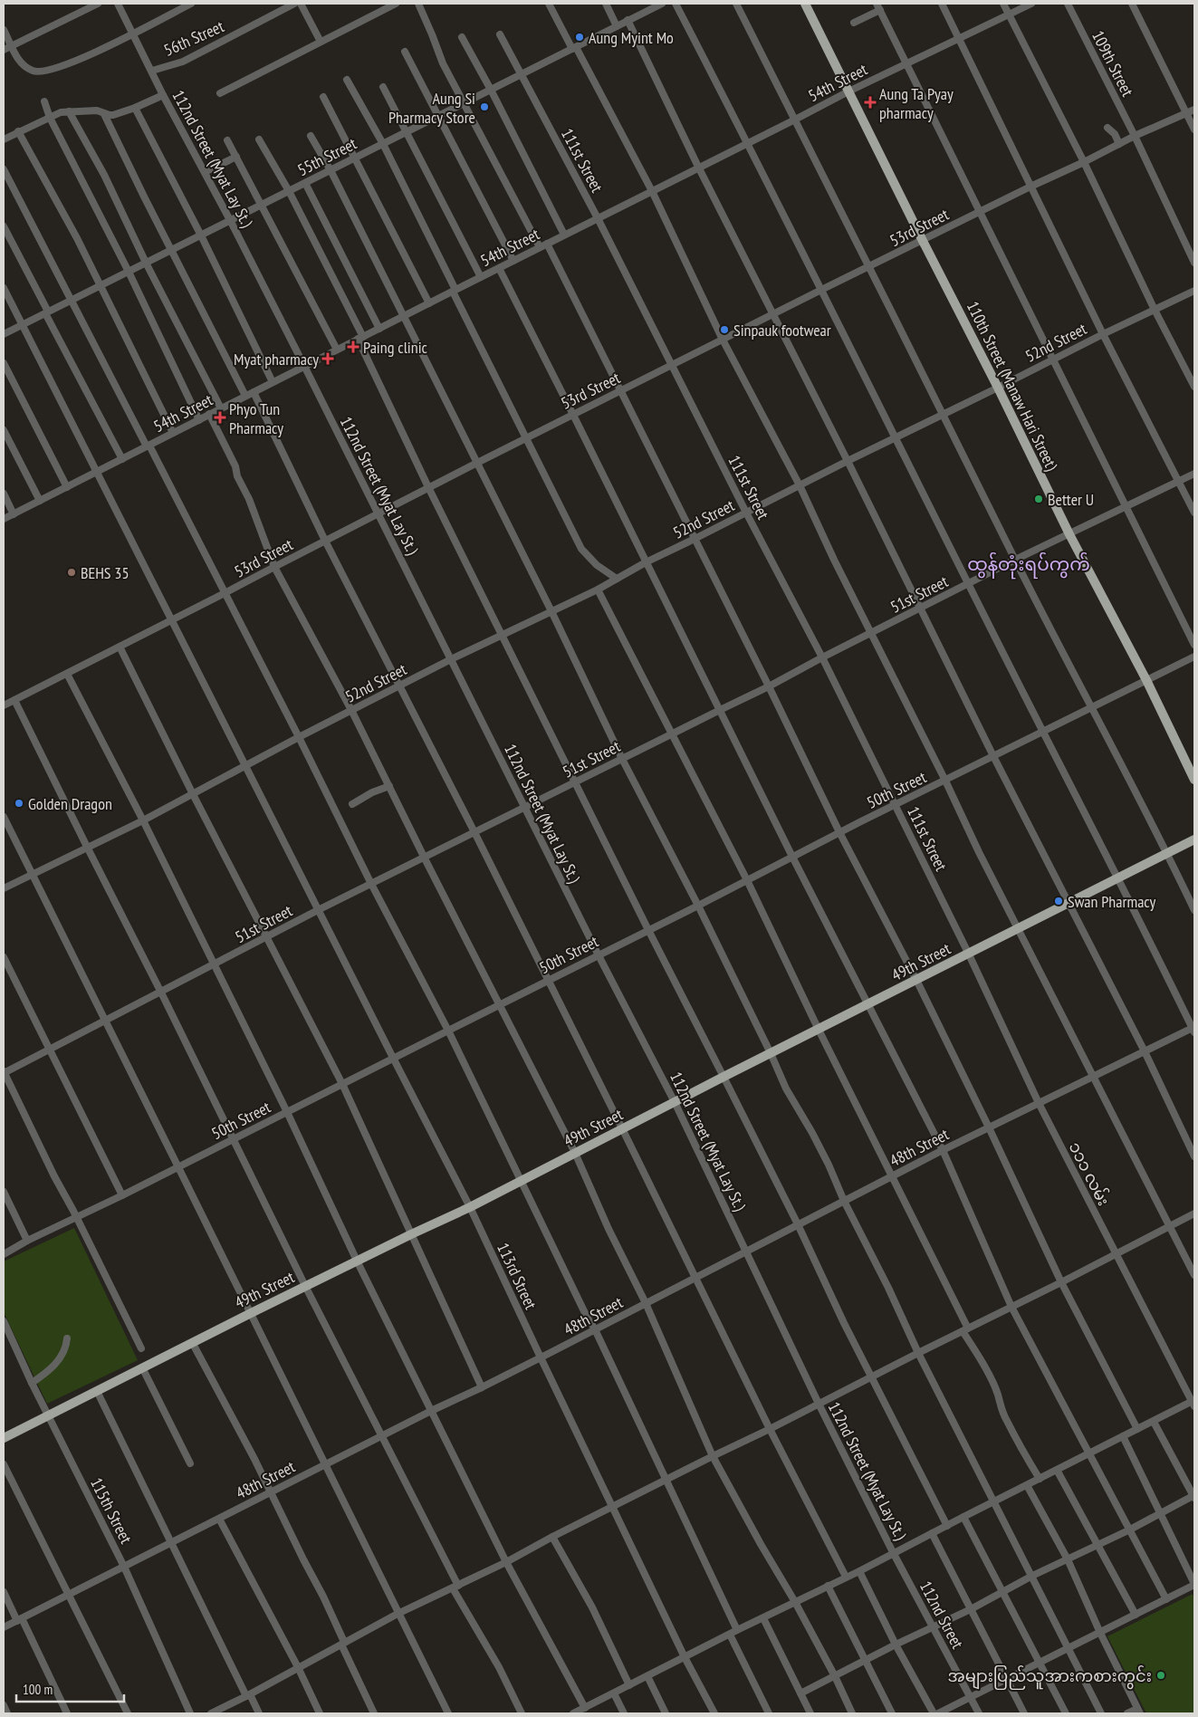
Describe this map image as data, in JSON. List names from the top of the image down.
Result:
{
  "streets": {
    "main road": ["110th Street (Manaw Hari Street)", "49th Street"],
    "street": [
      "56th Street",
      "109th Street",
      "54th Street",
      "55th Street",
      "112nd Street (Myat Lay St.)",
      "111st Street",
      "53rd Street",
      "52nd Street",
      "51st Street",
      "50th Street",
      "48th Street",
      "၁၁၁ လမ်း",
      "113rd Street",
      "115th Street",
      "112nd Street"
    ]
  },
  "crossings": [
    ["109th Street", "53rd Street"],
    ["54th Street", "112nd Street (Myat Lay St.)"],
    ["54th Street", "111st Street"],
    ["54th Street", "110th Street (Manaw Hari Street)"],
    ["54th Street", "113rd Street"],
    ["55th Street", "112nd Street (Myat Lay St.)"],
    ["55th Street", "111st Street"],
    ["55th Street", "113rd Street"],
    ["112nd Street (Myat Lay St.)", "53rd Street"],
    ["112nd Street (Myat Lay St.)", "52nd Street"],
    ["112nd Street (Myat Lay St.)", "51st Street"],
    ["112nd Street (Myat Lay St.)", "50th Street"],
    ["112nd Street (Myat Lay St.)", "49th Street"],
    ["112nd Street (Myat Lay St.)", "48th Street"],
    ["112nd Street (Myat Lay St.)", "112nd Street"],
    ["111st Street", "53rd Street"],
    ["111st Street", "52nd Street"],
    ["111st Street", "51st Street"],
    ["111st Street", "50th Street"],
    ["111st Street", "49th Street"],
    ["111st Street", "၁၁၁ လမ်း"],
    ["53rd Street", "110th Street (Manaw Hari Street)"],
    ["53rd Street", "113rd Street"],
    ["52nd Street", "110th Street (Manaw Hari Street)"],
    ["52nd Street", "113rd Street"],
    ["110th Street (Manaw Hari Street)", "51st Street"],
    ["110th Street (Manaw Hari Street)", "50th Street"],
    ["51st Street", "113rd Street"],
    ["50th Street", "113rd Street"],
    ["49th Street", "၁၁၁ လမ်း"],
    ["49th Street", "113rd Street"],
    ["49th Street", "115th Street"],
    ["48th Street", "၁၁၁ လမ်း"],
    ["48th Street", "113rd Street"],
    ["48th Street", "115th Street"]
  ],
  "districts": ["ထွန်တုံးရပ်ကွက်"],
  "places": {
    "other": [
      "Aung Myint Mo",
      "Aung Si Pharmacy Store",
      "Sinpauk footwear",
      "Better U",
      "BEHS 35",
      "Golden Dragon",
      "Swan Pharmacy",
      "အများပြည်သူအားကစားကွင်း"
    ],
    "health": [
      "Aung Ta Pyay pharmacy",
      "Paing clinic",
      "Myat pharmacy",
      "Phyo Tun Pharmacy"
    ]
  },
  "scale_bar": "100 m"
}
